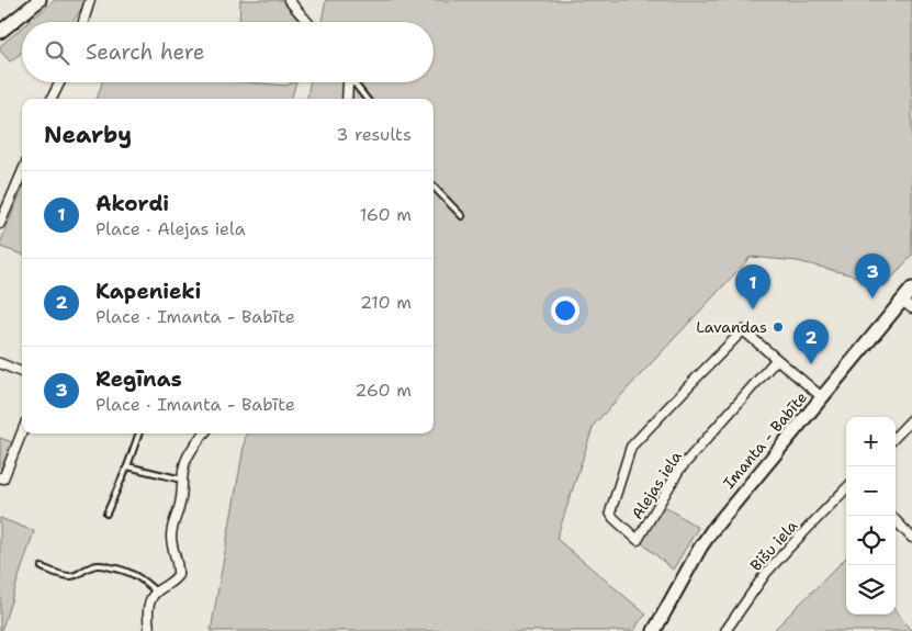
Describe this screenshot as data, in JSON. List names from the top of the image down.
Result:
{
  "streets": {
    "main road": ["Imanta - Babīte"],
    "street": ["Alejas iela", "Bišu iela"]
  },
  "places": ["Lavandas"],
  "page": {
    "search": "Search here",
    "heading": ["Nearby", "3 results"],
    "list": [
      {
        "mark": "1",
        "name": "Akordi",
        "note": "Place · Alejas iela",
        "value": "160 m"
      },
      {
        "mark": "2",
        "name": "Kapenieki",
        "note": "Place · Imanta - Babīte",
        "value": "210 m"
      },
      {
        "mark": "3",
        "name": "Regīnas",
        "note": "Place · Imanta - Babīte",
        "value": "260 m"
      }
    ],
    "pins": ["3", "1", "2"],
    "map_buttons": ["+", "−"]
  }
}
